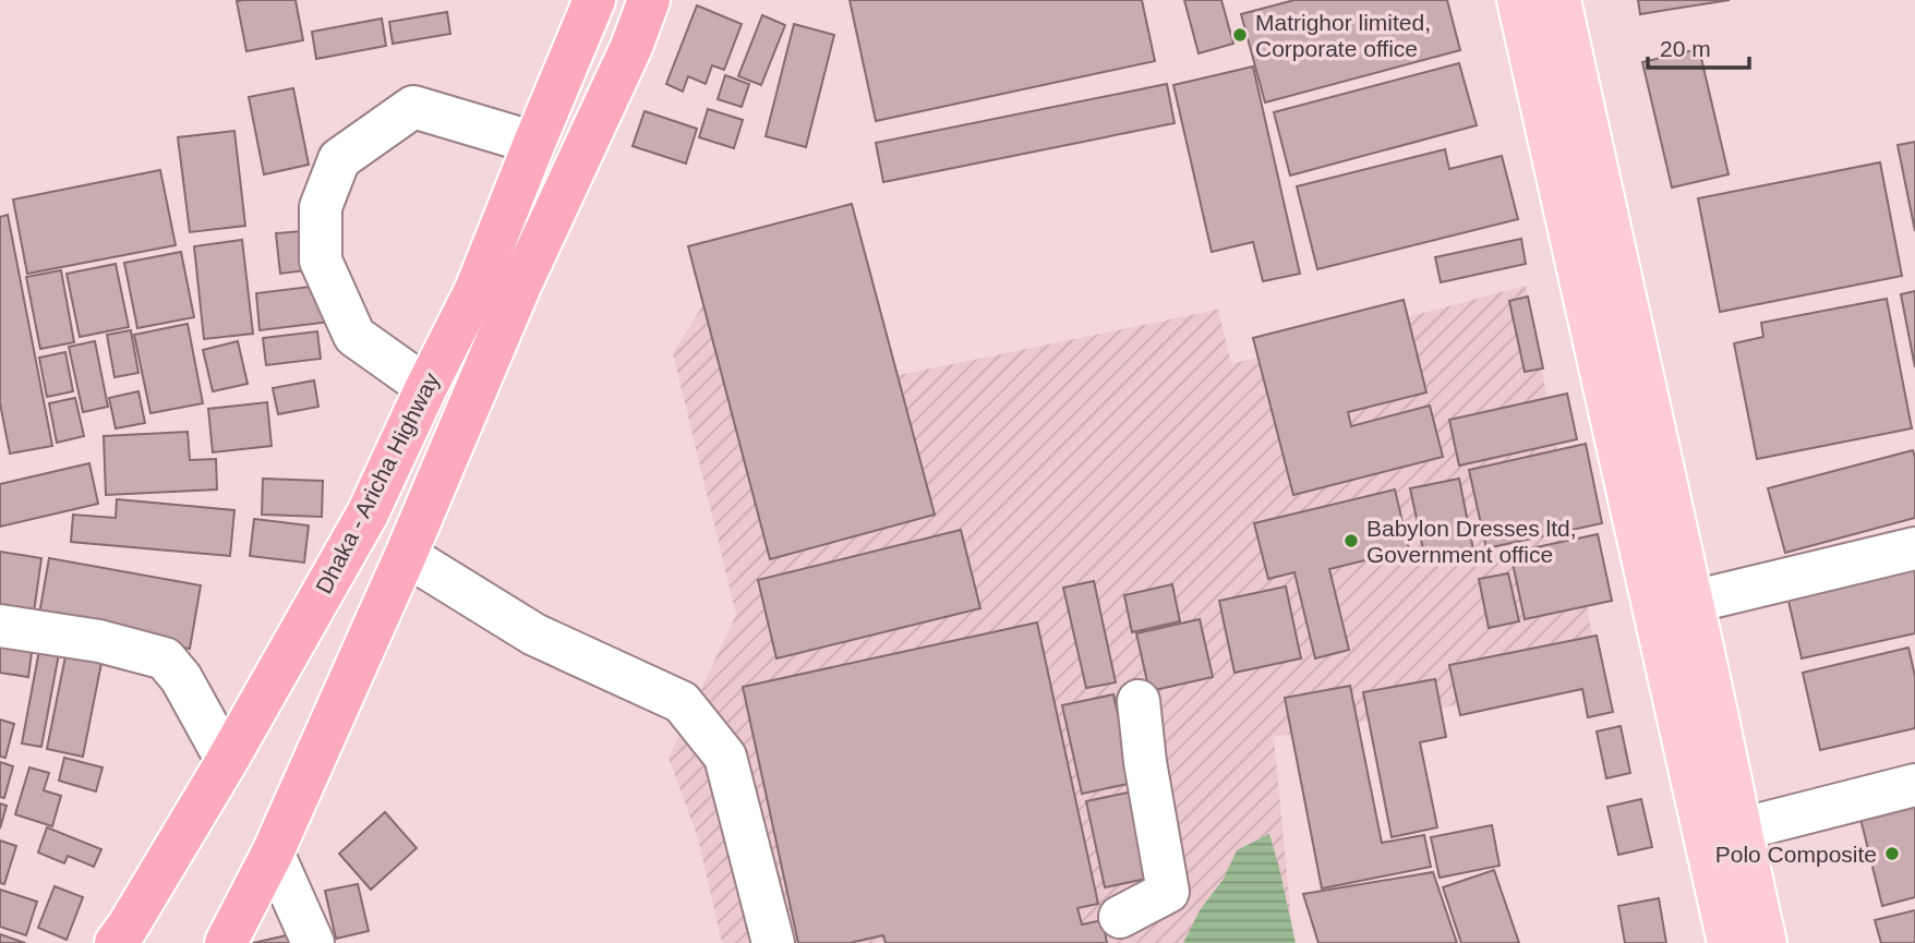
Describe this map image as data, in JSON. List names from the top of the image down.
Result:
{
  "streets": {
    "highway": ["Dhaka - Aricha Highway"]
  },
  "places": ["Matrighor limited, Corporate office", "Babylon Dresses ltd, Government office", "Polo Composite"],
  "scale_bar": "20 m"
}
